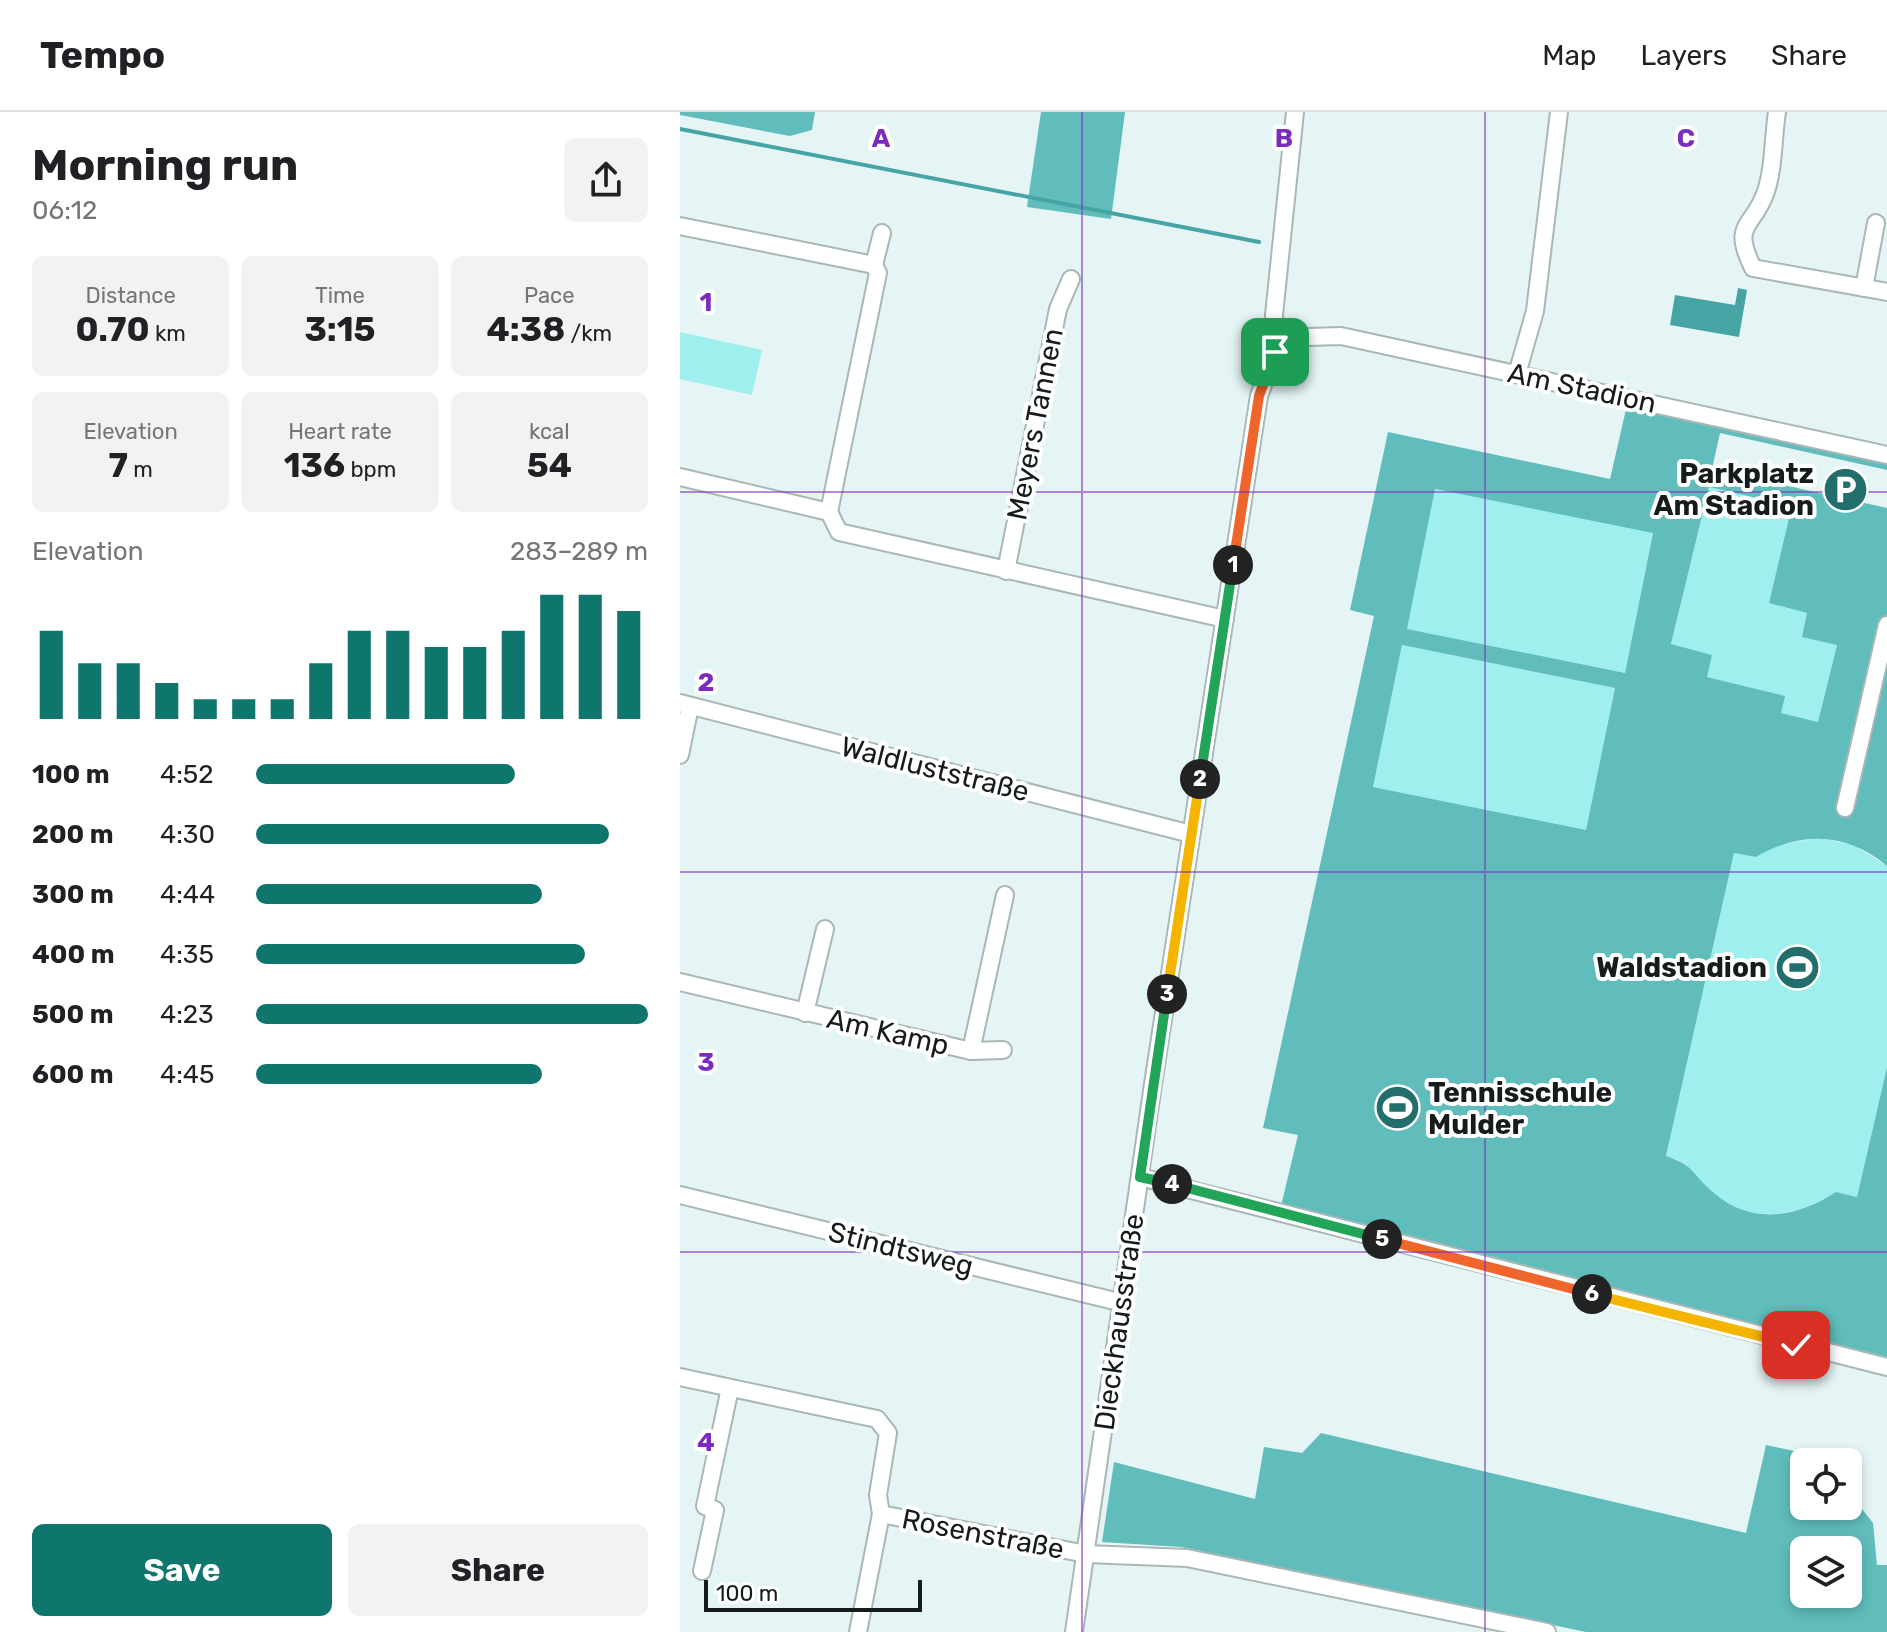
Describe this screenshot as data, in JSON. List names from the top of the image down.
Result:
{
  "streets": {
    "street": [
      "Am Stadion",
      "Meyers Tannen",
      "Waldluststraße",
      "Am Kamp",
      "Stindtsweg",
      "Dieckhausstraße",
      "Rosenstraße"
    ]
  },
  "crossings": [
    ["Am Stadion", "Dieckhausstraße"],
    ["Waldluststraße", "Dieckhausstraße"],
    ["Stindtsweg", "Dieckhausstraße"],
    ["Dieckhausstraße", "Rosenstraße"]
  ],
  "places": {
    "parking": ["Parkplatz Am Stadion"],
    "sports": ["Waldstadion", "Tennisschule Mulder"]
  },
  "scale_bar": "100 m",
  "page": {
    "header": "Tempo",
    "nav": ["Map", "Layers", "Share"],
    "heading": ["Morning run", "06:12"],
    "stats": [
      ["Distance", "0.70 km"],
      ["Time", "3:15"],
      ["Pace", "4:38 /km"],
      ["Elevation", "7 m"],
      ["Heart rate", "136 bpm"],
      ["kcal", "54"]
    ],
    "chart": ["Elevation", "283–289 m"],
    "pins": [
      "1",
      "2",
      "3",
      "4",
      "5",
      "6"
    ],
    "list": [
      {
        "name": "100 m",
        "note": "4:52"
      },
      {
        "name": "200 m",
        "note": "4:30"
      },
      {
        "name": "300 m",
        "note": "4:44"
      },
      {
        "name": "400 m",
        "note": "4:35"
      },
      {
        "name": "500 m",
        "note": "4:23"
      },
      {
        "name": "600 m",
        "note": "4:45"
      }
    ],
    "buttons": ["Save", "Share"],
    "scale": "100 m"
  },
  "grid": {
    "columns": ["A", "B", "C"],
    "rows": [
      "1",
      "2",
      "3",
      "4"
    ]
  }
}
